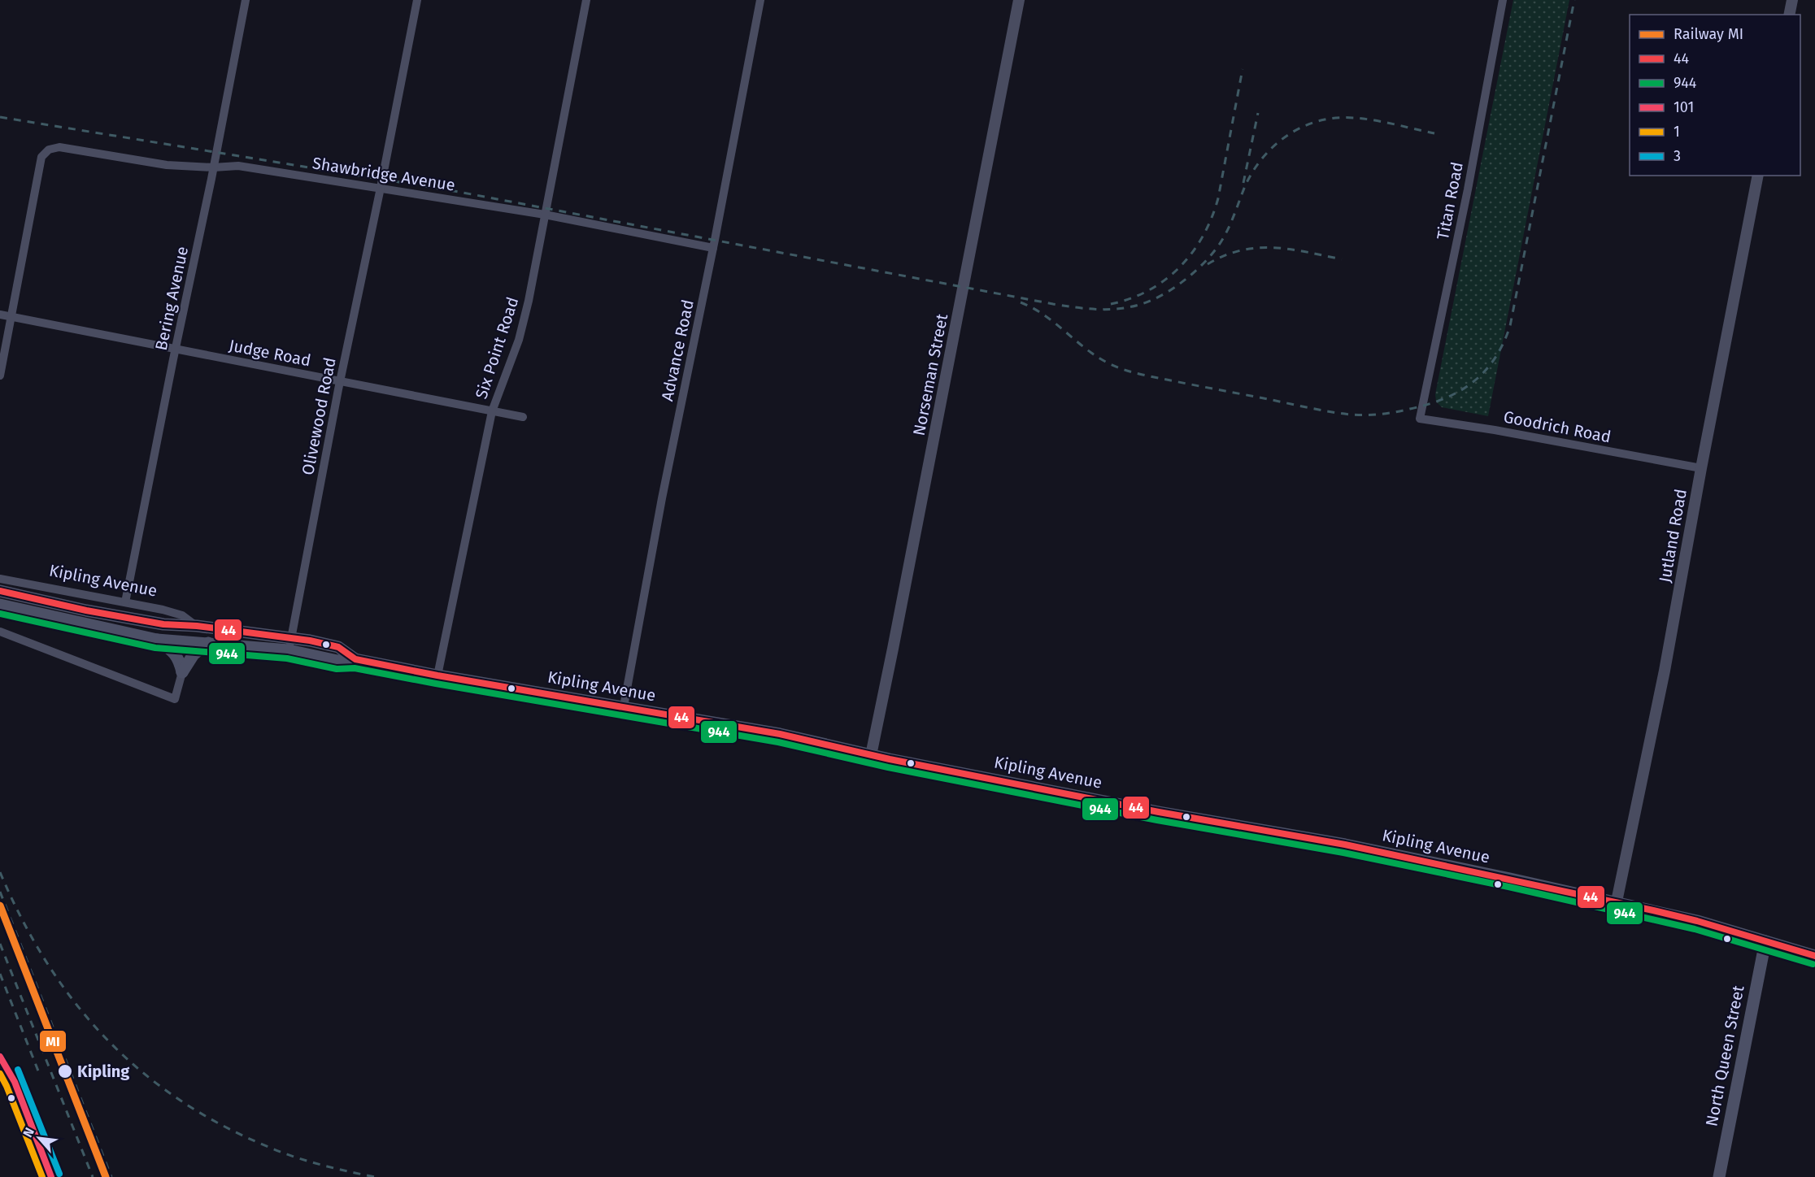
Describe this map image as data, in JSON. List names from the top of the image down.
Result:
{
  "streets": {
    "main road": ["Kipling Avenue", "North Queen Street"],
    "street": [
      "Shawbridge Avenue",
      "Titan Road",
      "Bering Avenue",
      "Six Point Road",
      "Advance Road",
      "Judge Road",
      "Norseman Street",
      "Olivewood Road",
      "Goodrich Road",
      "Jutland Road"
    ]
  },
  "crossings": [
    ["Shawbridge Avenue", "Bering Avenue"],
    ["Shawbridge Avenue", "Six Point Road"],
    ["Shawbridge Avenue", "Advance Road"],
    ["Shawbridge Avenue", "Judge Road"],
    ["Shawbridge Avenue", "Olivewood Road"],
    ["Titan Road", "Goodrich Road"],
    ["Bering Avenue", "Judge Road"],
    ["Bering Avenue", "Kipling Avenue"],
    ["Six Point Road", "Judge Road"],
    ["Six Point Road", "Kipling Avenue"],
    ["Advance Road", "Kipling Avenue"],
    ["Judge Road", "Olivewood Road"],
    ["Norseman Street", "Kipling Avenue"],
    ["Olivewood Road", "Kipling Avenue"],
    ["Goodrich Road", "Jutland Road"],
    ["Jutland Road", "Kipling Avenue"],
    ["Kipling Avenue", "North Queen Street"]
  ],
  "places": ["Kipling"],
  "lines": [
    "transit line 44",
    "transit line 944",
    "rail line MI",
    "transit line 101",
    "transit line 3",
    "transit line 1"
  ],
  "legend": [
    "Railway MI",
    "44",
    "944",
    "101",
    "1",
    "3"
  ],
  "north": "top left"
}
